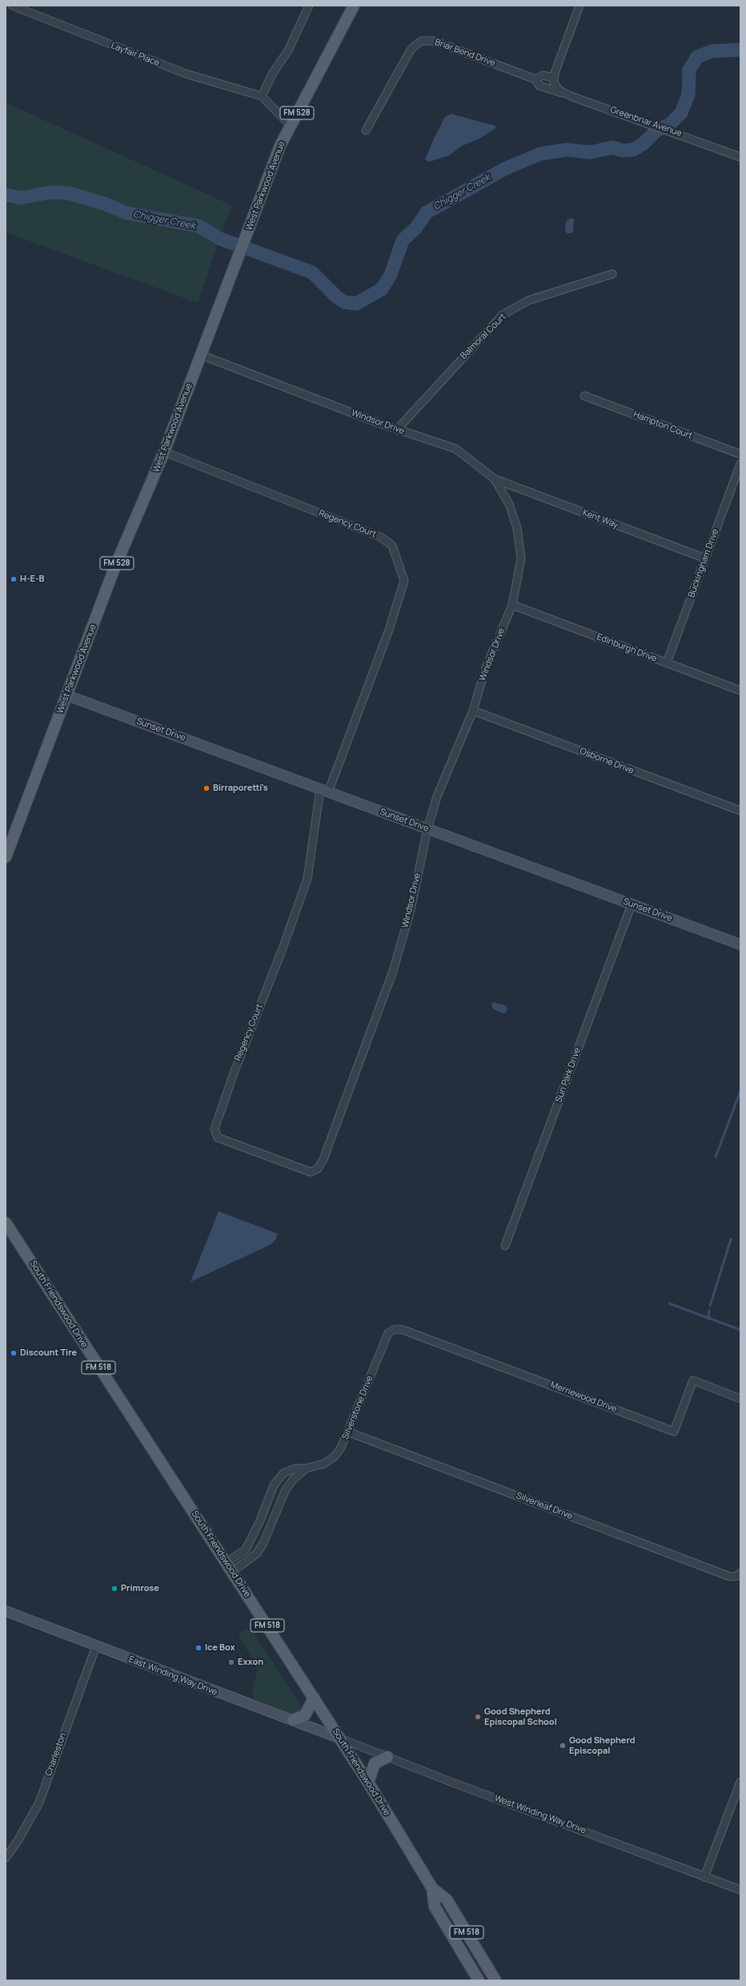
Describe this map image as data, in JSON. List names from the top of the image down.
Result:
{
  "streets": {
    "main road": [
      "FM 528",
      "West Parkwood Avenue",
      "South Friendswood Drive",
      "FM 518"
    ],
    "street": [
      "Briar Bend Drive",
      "Layfair Place",
      "Greenbriar Avenue",
      "Balmoral Court",
      "Windsor Drive",
      "Hampton Court",
      "Kent Way",
      "Regency Court",
      "Buckingham Drive",
      "Edinburgh Drive",
      "Sunset Drive",
      "Osborne Drive",
      "Sun Park Drive",
      "Merriewood Drive",
      "Silverstone Drive",
      "Silverleaf Drive",
      "East Winding Way Drive",
      "Charleston",
      "West Winding Way Drive"
    ]
  },
  "crossings": [
    ["Briar Bend Drive", "Greenbriar Avenue"],
    ["Layfair Place", "West Parkwood Avenue"],
    ["West Parkwood Avenue", "Windsor Drive"],
    ["West Parkwood Avenue", "Regency Court"],
    ["West Parkwood Avenue", "Sunset Drive"],
    ["Balmoral Court", "Windsor Drive"],
    ["Windsor Drive", "Kent Way"],
    ["Windsor Drive", "Regency Court"],
    ["Windsor Drive", "Edinburgh Drive"],
    ["Windsor Drive", "Sunset Drive"],
    ["Windsor Drive", "Osborne Drive"],
    ["Kent Way", "Buckingham Drive"],
    ["Regency Court", "Sunset Drive"],
    ["Buckingham Drive", "Edinburgh Drive"],
    ["Sunset Drive", "Sun Park Drive"],
    ["South Friendswood Drive", "Silverstone Drive"],
    ["South Friendswood Drive", "East Winding Way Drive"],
    ["South Friendswood Drive", "West Winding Way Drive"],
    ["Merriewood Drive", "Silverstone Drive"],
    ["Silverstone Drive", "Silverleaf Drive"],
    ["East Winding Way Drive", "Charleston"],
    ["East Winding Way Drive", "West Winding Way Drive"]
  ],
  "water": ["Chigger Creek"],
  "places": [
    "H-E-B",
    "Birraporetti's",
    "Discount Tire",
    "Primrose",
    "Ice Box",
    "Exxon",
    "Good Shepherd Episcopal School",
    "Good Shepherd Episcopal"
  ]
}
